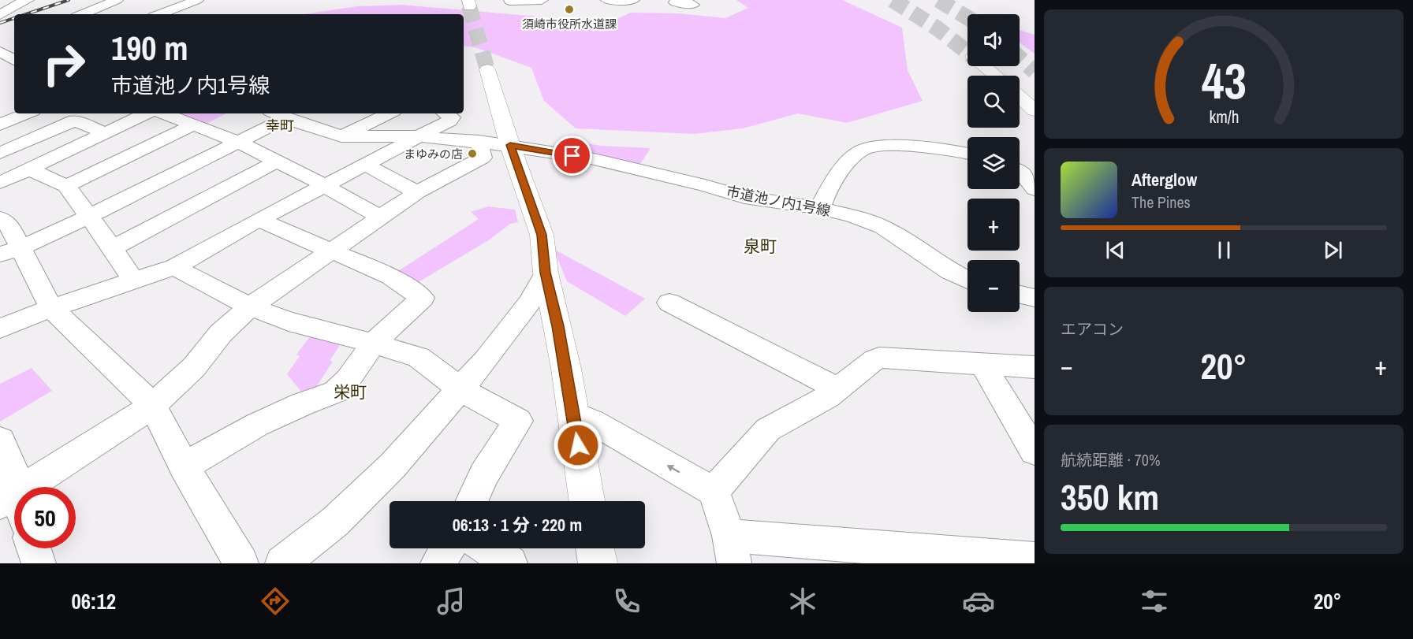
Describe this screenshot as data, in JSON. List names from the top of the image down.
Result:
{
  "streets": {
    "street": ["市道池ノ内1号線"]
  },
  "districts": ["幸町", "泉町", "栄町"],
  "places": ["須崎市役所水道課", "まゆみの店"],
  "page": {
    "map_buttons": ["+", "−"],
    "turn": ["190 m", "市道池ノ内1号線"],
    "song": ["Afterglow", "The Pines"],
    "tile": [
      "エアコン",
      ["航続距離 · 70%", "350 km"]
    ],
    "heat": ["−", "20°", "+"],
    "limit": "50",
    "trip": "06:13 · 1 分 · 220 m",
    "tabs": ["06:12", "20°"],
    "gauge": ["43", "km/h"]
  }
}
